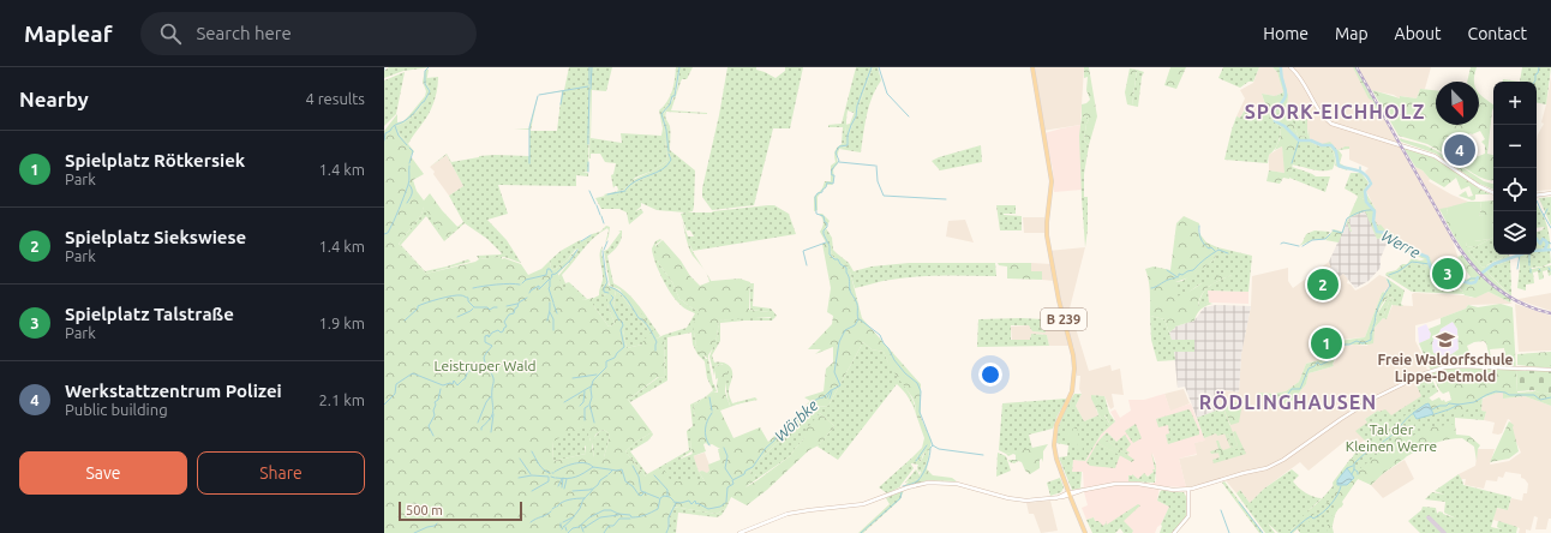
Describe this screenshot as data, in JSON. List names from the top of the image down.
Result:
{
  "streets": {
    "main road": ["B 239"]
  },
  "districts": ["SPORK-EICHHOLZ", "RÖDLINGHAUSEN"],
  "water": ["Werre", "Wörbke"],
  "parks": ["Leistruper Wald", "Tal der Kleinen Werre"],
  "places": {
    "school or university": ["Freie Waldorfschule Lippe-Detmold"]
  },
  "scale_bar": "500 m",
  "north": "bottom right",
  "page": {
    "header": "Mapleaf",
    "search": "Search here",
    "nav": [
      "Home",
      "Map",
      "About",
      "Contact"
    ],
    "heading": ["Nearby", "4 results"],
    "map_buttons": ["+", "−"],
    "list": [
      {
        "mark": "1",
        "name": "Spielplatz Rötkersiek",
        "note": "Park",
        "value": "1.4 km"
      },
      {
        "mark": "2",
        "name": "Spielplatz Siekswiese",
        "note": "Park",
        "value": "1.4 km"
      },
      {
        "mark": "3",
        "name": "Spielplatz Talstraße",
        "note": "Park",
        "value": "1.9 km"
      },
      {
        "mark": "4",
        "name": "Werkstattzentrum Polizei",
        "note": "Public building",
        "value": "2.1 km"
      }
    ],
    "pins": [
      "4",
      "3",
      "2",
      "1"
    ],
    "buttons": ["Save", "Share"],
    "scale": "500 m"
  }
}
